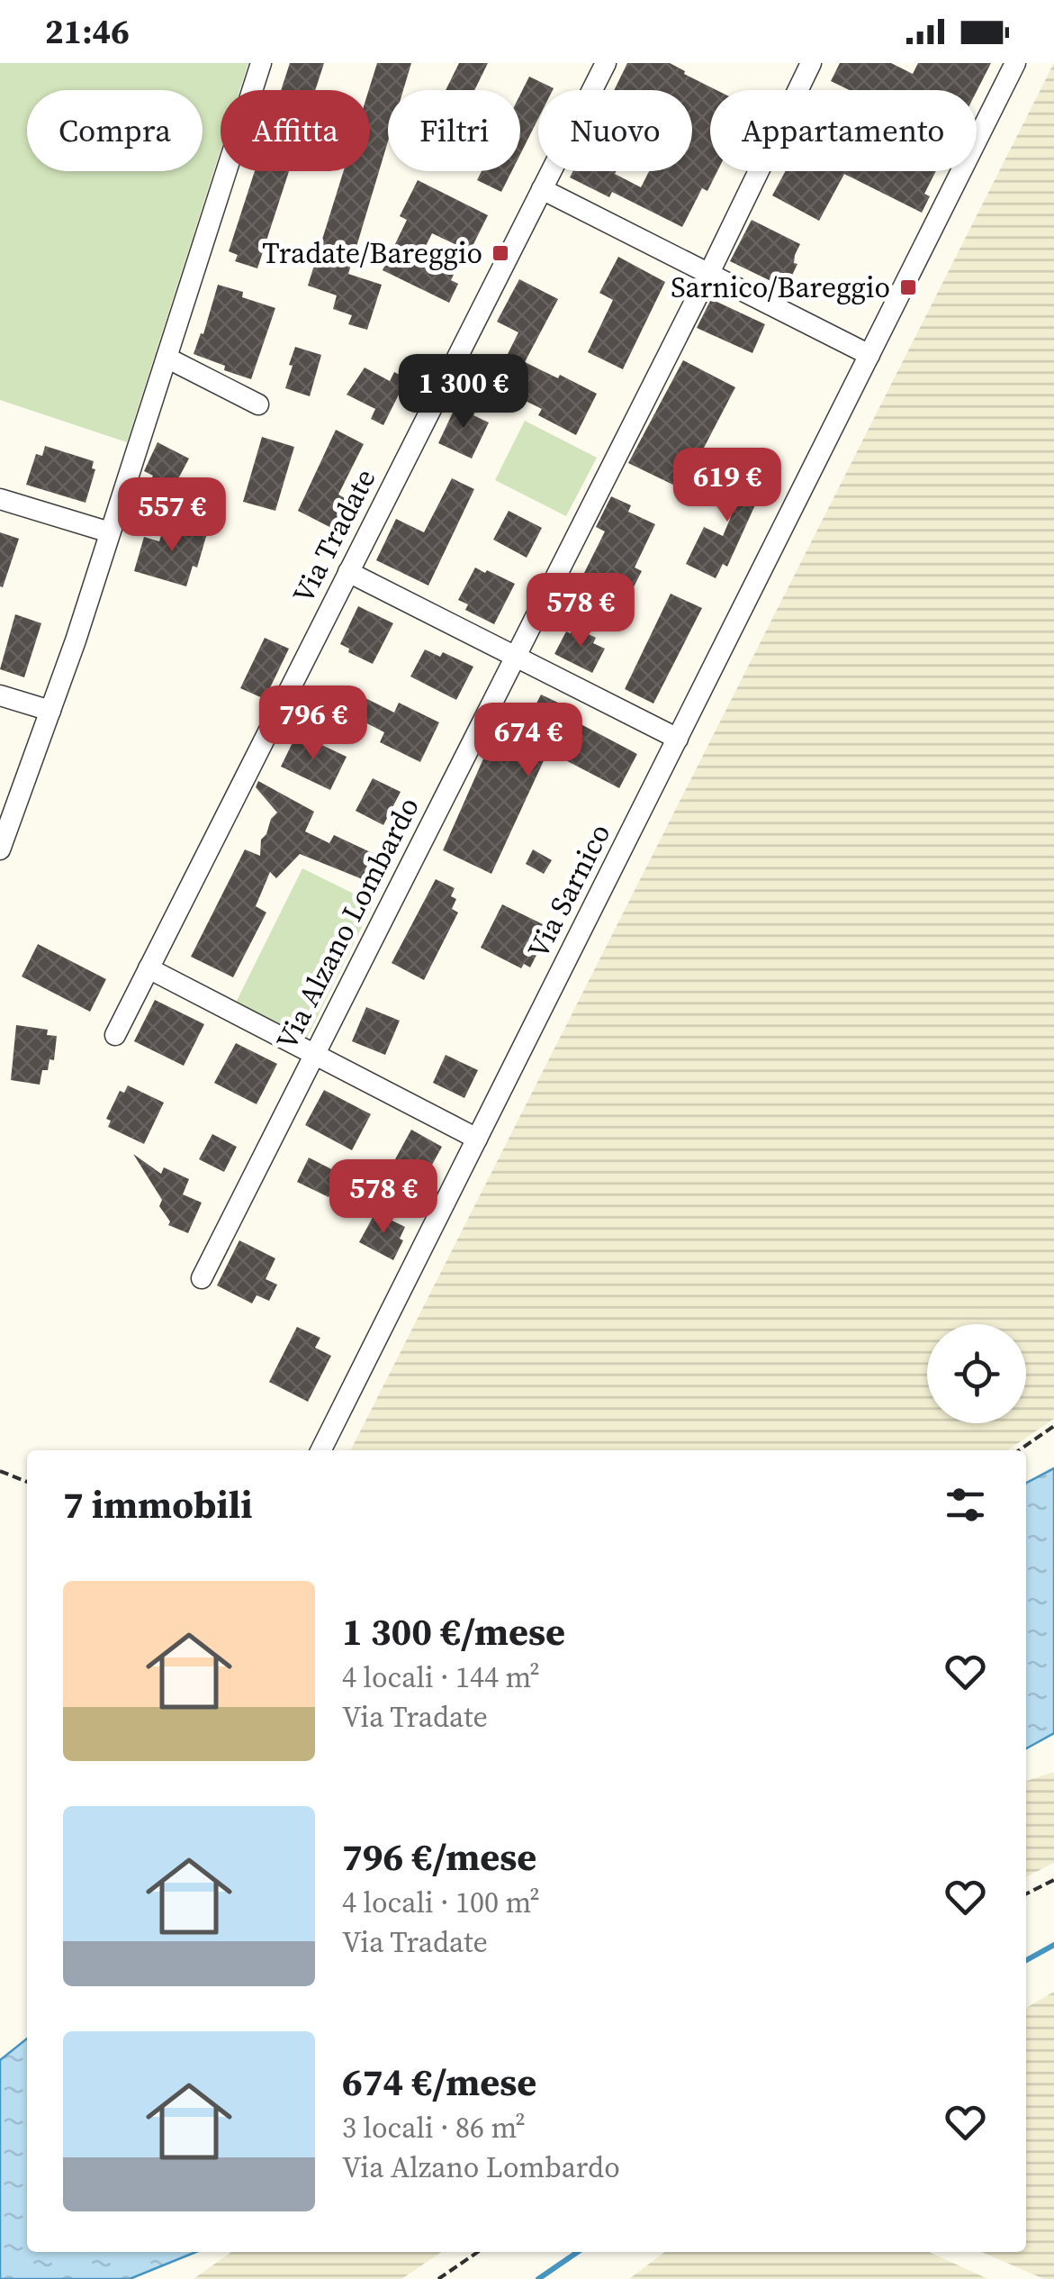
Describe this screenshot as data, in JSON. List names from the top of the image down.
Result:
{
  "streets": {
    "street": ["Via Tradate", "Via Sarnico", "Via Alzano Lombardo"]
  },
  "places": {
    "transit": ["Tradate/Bareggio", "Sarnico/Bareggio"]
  },
  "page": {
    "status": "21:46",
    "chip": [
      "Compra",
      "Affitta",
      "Filtri",
      "Nuovo",
      "Appartamento"
    ],
    "price": [
      "1 300 €",
      "619 €",
      "557 €",
      "578 €",
      "796 €",
      "674 €",
      "578 €"
    ],
    "heading": "7 immobili",
    "list": [
      {
        "name": "1 300 €/mese",
        "note": "4 locali · 144 m² · Via Tradate"
      },
      {
        "name": "796 €/mese",
        "note": "4 locali · 100 m² · Via Tradate"
      },
      {
        "name": "674 €/mese",
        "note": "3 locali · 86 m² · Via Alzano Lombardo"
      }
    ]
  }
}
